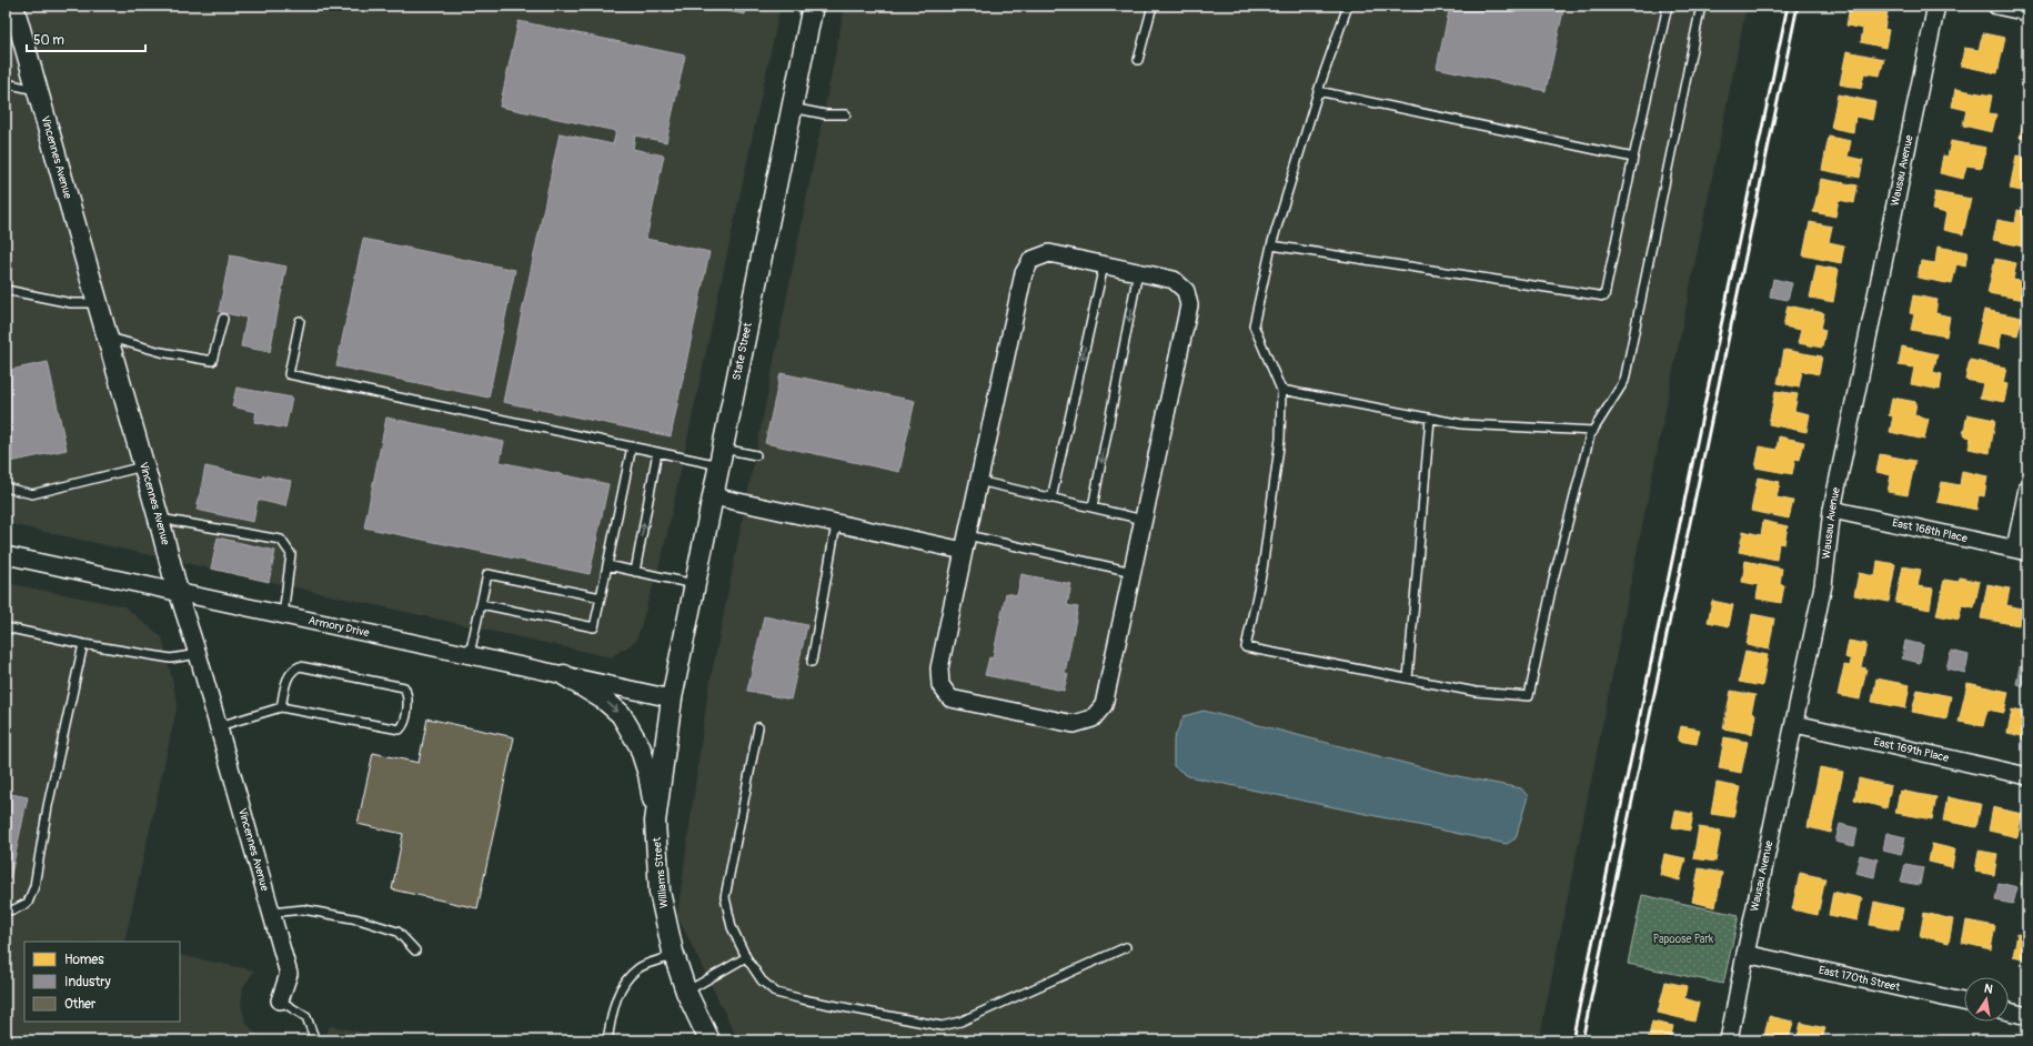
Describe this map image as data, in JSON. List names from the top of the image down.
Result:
{
  "streets": {
    "street": [
      "Vincennes Avenue",
      "Wausau Avenue",
      "State Street",
      "East 168th Place",
      "Armory Drive",
      "East 169th Place",
      "Williams Street",
      "East 170th Street"
    ]
  },
  "crossings": [
    ["Vincennes Avenue", "Armory Drive"],
    ["Wausau Avenue", "East 168th Place"],
    ["Wausau Avenue", "East 169th Place"],
    ["Wausau Avenue", "East 170th Street"],
    ["State Street", "Armory Drive"],
    ["State Street", "Williams Street"],
    ["Armory Drive", "Williams Street"]
  ],
  "parks": ["Papoose Park"],
  "legend": ["Homes", "Industry", "Other"],
  "scale_bar": "50 m",
  "north": "top"
}
